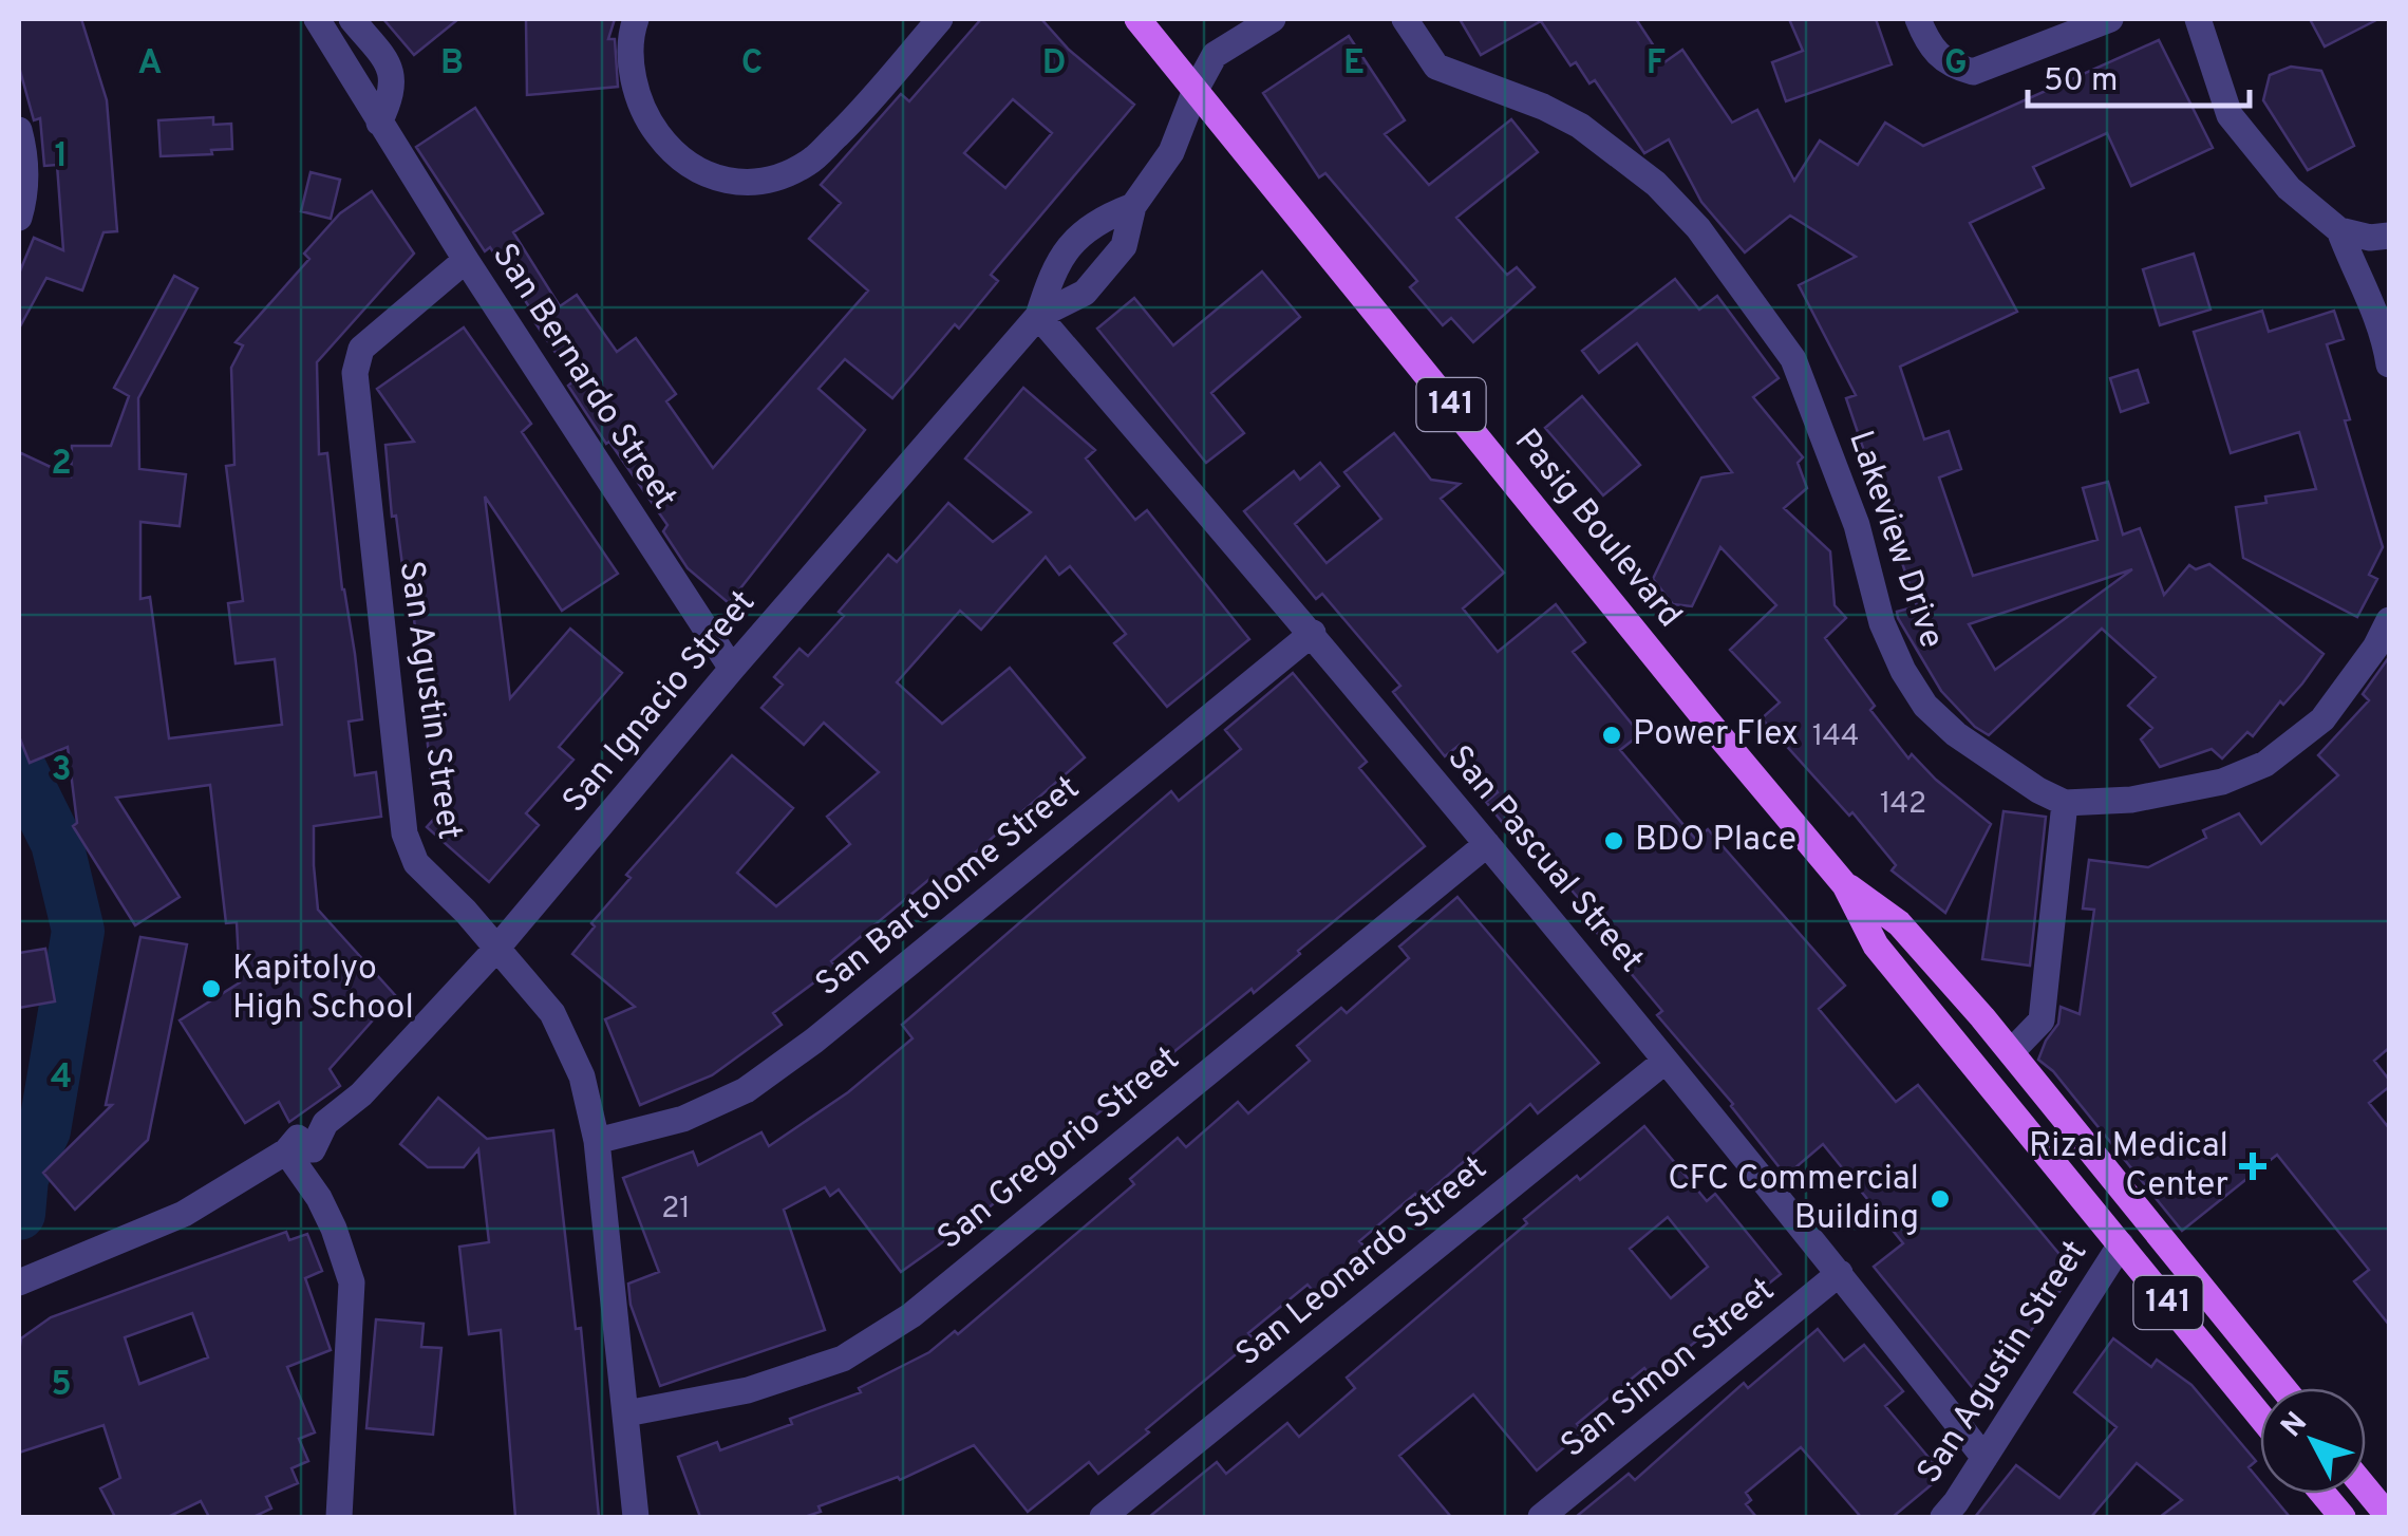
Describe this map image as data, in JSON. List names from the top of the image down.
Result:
{
  "streets": {
    "main road": ["141", "Pasig Boulevard"],
    "street": [
      "San Bernardo Street",
      "Lakeview Drive",
      "San Agustin Street",
      "San Ignacio Street",
      "San Pascual Street",
      "San Bartolome Street",
      "San Gregorio Street",
      "San Leonardo Street",
      "San Simon Street"
    ]
  },
  "crossings": [
    ["San Bernardo Street", "San Agustin Street"],
    ["San Bernardo Street", "San Ignacio Street"],
    ["Pasig Boulevard", "San Agustin Street"],
    ["Pasig Boulevard", "San Ignacio Street"],
    ["San Agustin Street", "San Ignacio Street"],
    ["San Agustin Street", "San Pascual Street"],
    ["San Agustin Street", "San Bartolome Street"],
    ["San Agustin Street", "San Gregorio Street"],
    ["San Ignacio Street", "San Pascual Street"],
    ["San Pascual Street", "San Bartolome Street"],
    ["San Pascual Street", "San Gregorio Street"],
    ["San Pascual Street", "San Leonardo Street"],
    ["San Pascual Street", "San Simon Street"]
  ],
  "places": {
    "other": [
      "Power Flex",
      "BDO Place",
      "Kapitolyo High School",
      "CFC Commercial Building"
    ],
    "health": ["Rizal Medical Center"]
  },
  "house_numbers": ["144", "142", "21"],
  "scale_bar": "50 m",
  "north": "top left",
  "grid": {
    "columns": [
      "A",
      "B",
      "C",
      "D",
      "E",
      "F",
      "G"
    ],
    "rows": [
      "1",
      "2",
      "3",
      "4",
      "5"
    ]
  }
}
